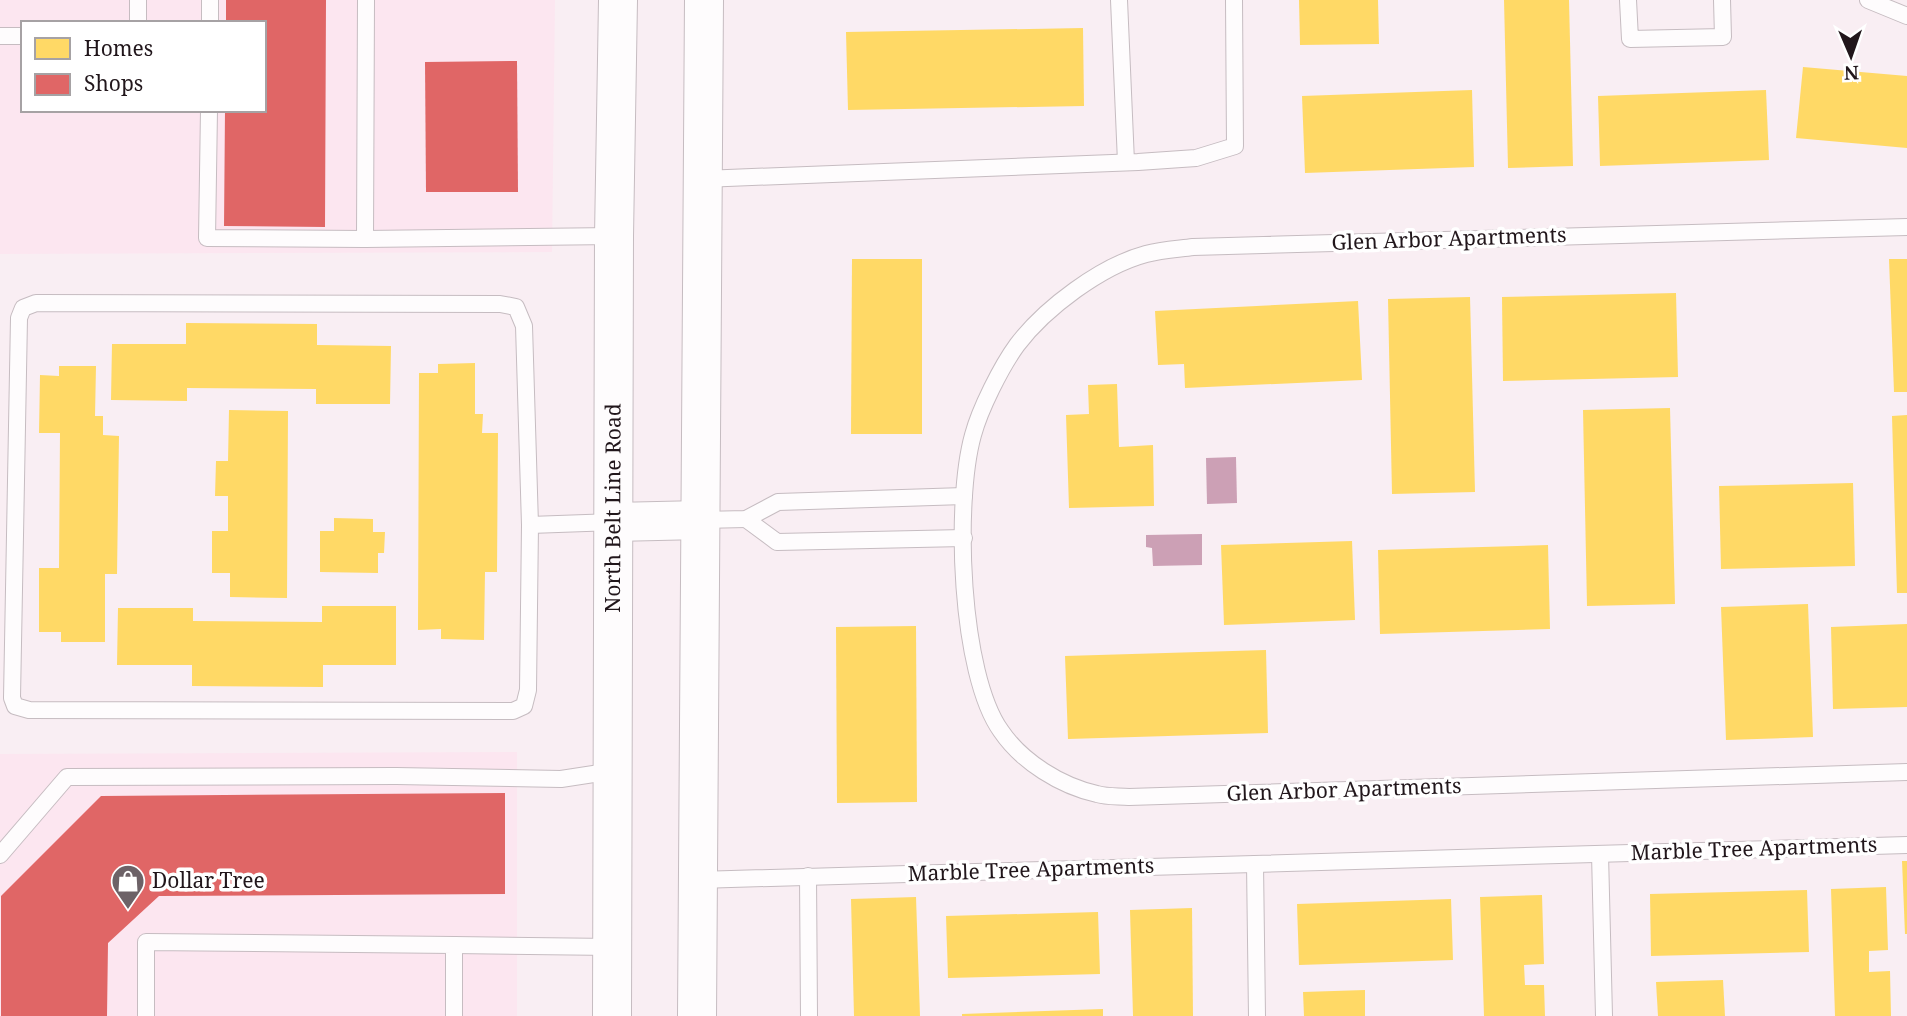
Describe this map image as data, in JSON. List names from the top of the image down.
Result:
{
  "streets": {
    "main road": ["North Belt Line Road"],
    "lane": ["Glen Arbor Apartments", "Marble Tree Apartments"]
  },
  "places": {
    "shop": ["Dollar Tree"]
  },
  "legend": ["Homes", "Shops"],
  "north": "bottom"
}
